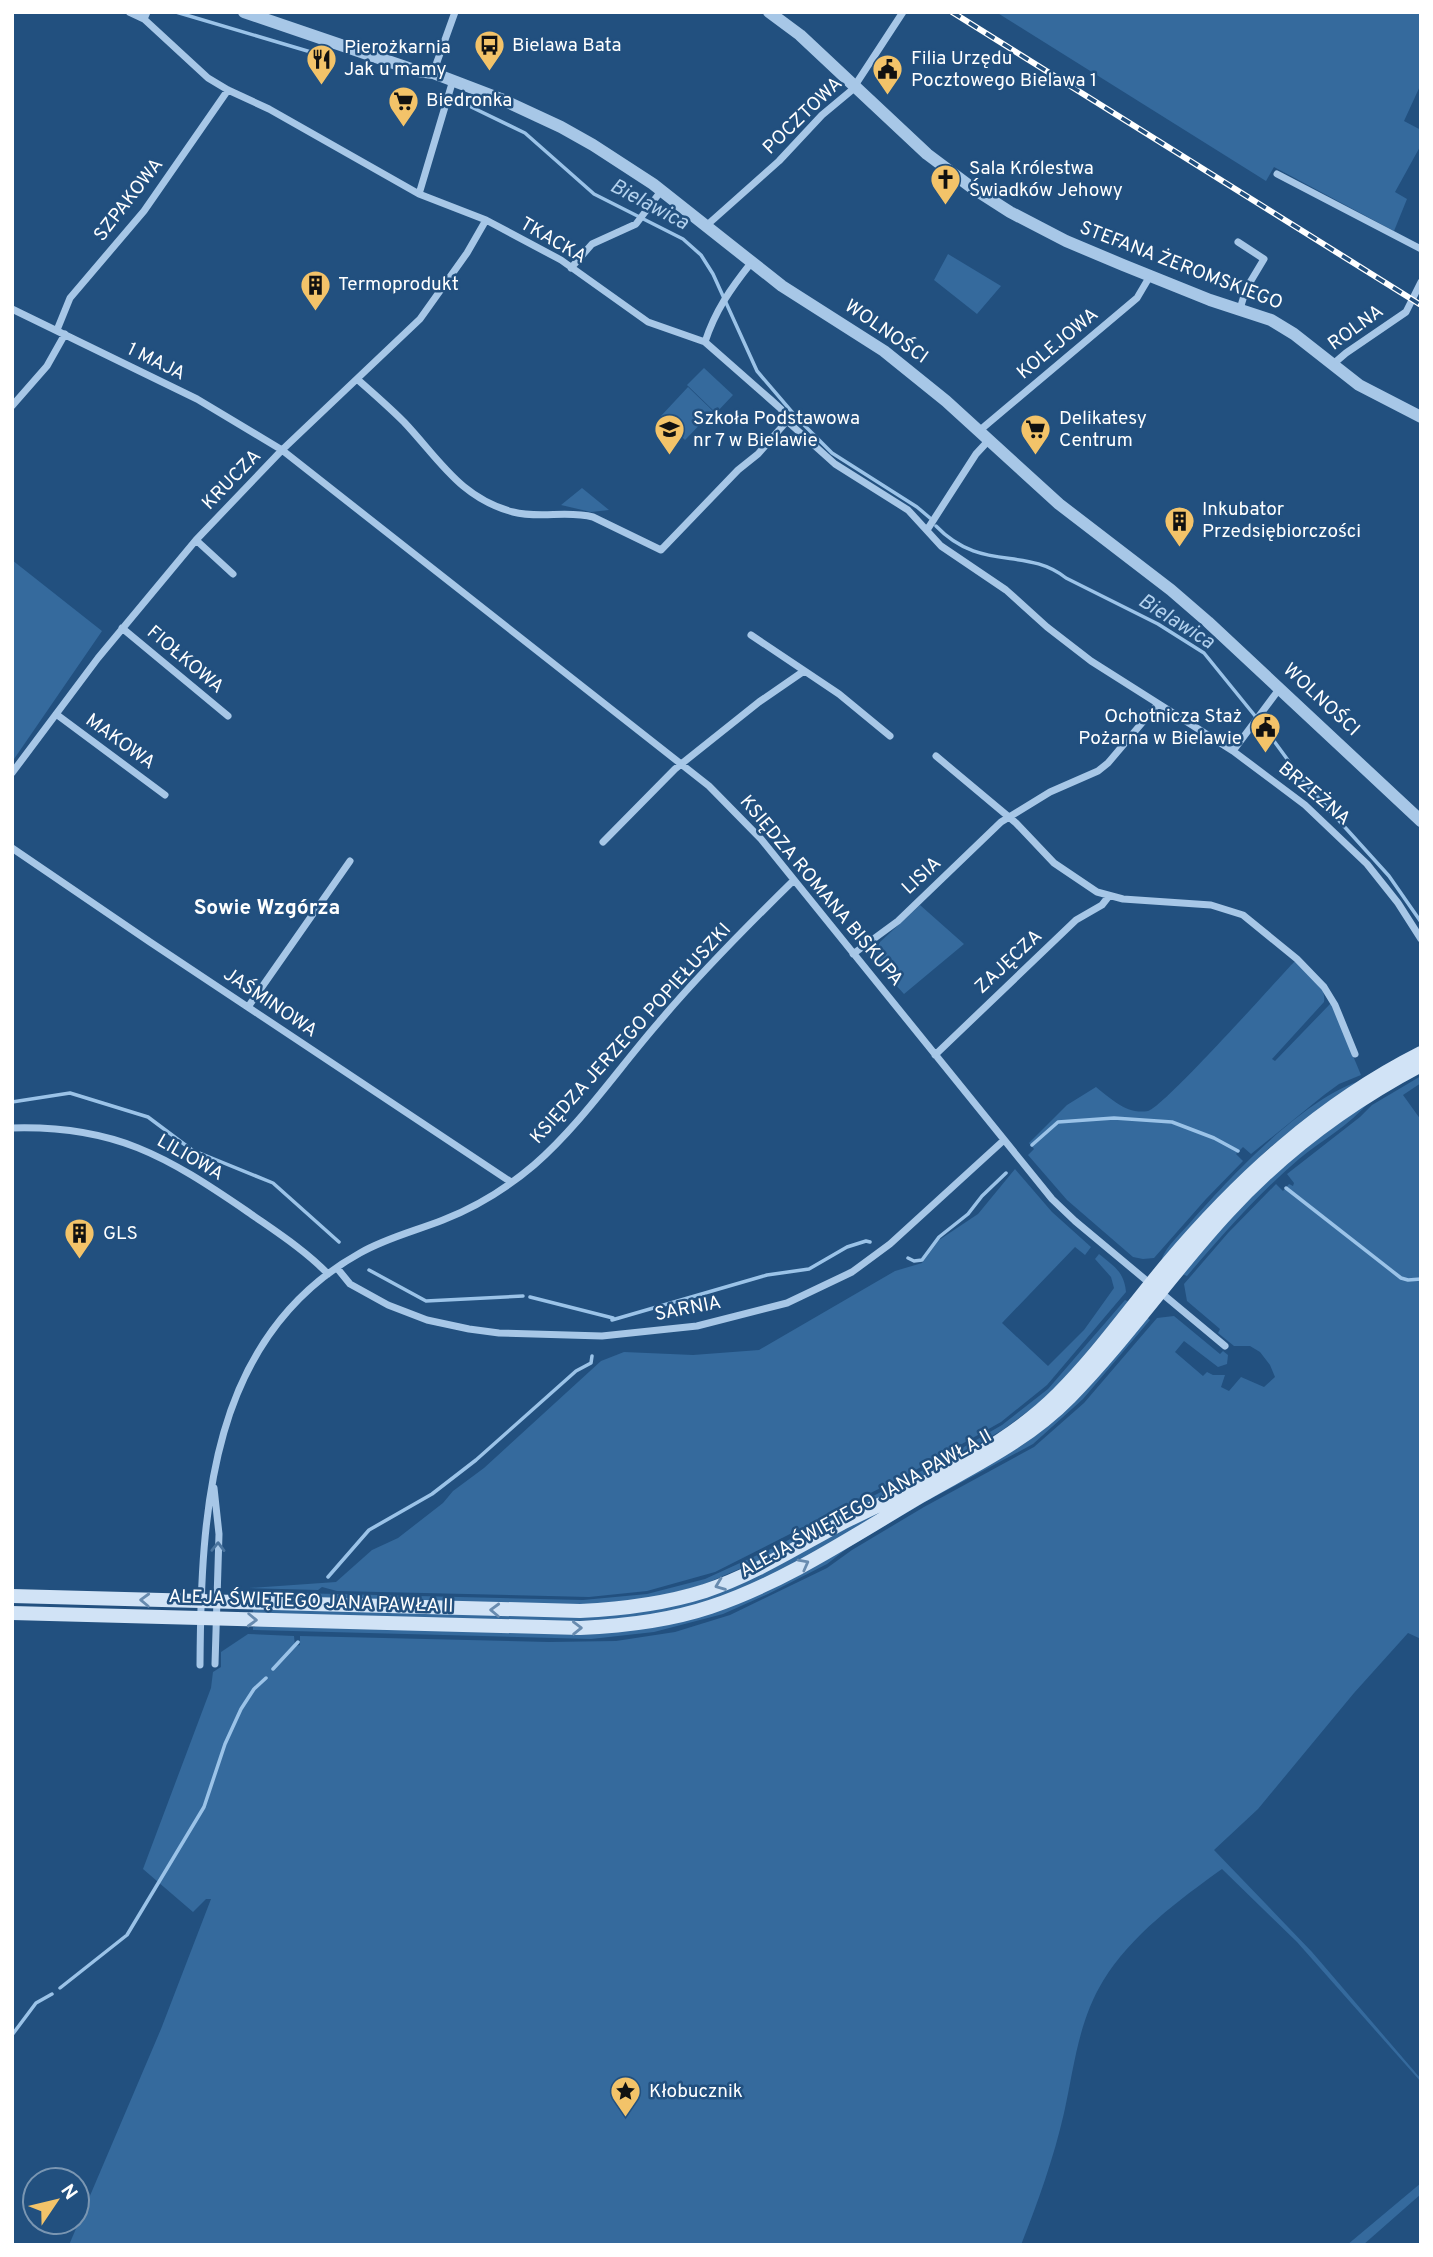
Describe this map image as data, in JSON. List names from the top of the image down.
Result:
{
  "streets": {
    "main road": ["ALEJA ŚWIĘTEGO JANA PAWŁA II"],
    "street": [
      "POCZTOWA",
      "SZPAKOWA",
      "TKACKA",
      "STEFANA ŻEROMSKIEGO",
      "ROLNA",
      "WOLNOŚCI",
      "KOLEJOWA",
      "1 MAJA",
      "KRUCZA",
      "FIOŁKOWA",
      "MAKOWA",
      "BRZEŻNA",
      "LISIA",
      "KSIĘDZA ROMANA BISKUPA",
      "ZAJĘCZA",
      "JAŚMINOWA",
      "KSIĘDZA JERZEGO POPIEŁUSZKI",
      "LILIOWA",
      "SARNIA"
    ]
  },
  "crossings": [
    ["POCZTOWA", "STEFANA ŻEROMSKIEGO"],
    ["POCZTOWA", "WOLNOŚCI"],
    ["SZPAKOWA", "TKACKA"],
    ["SZPAKOWA", "1 MAJA"],
    ["TKACKA", "KOLEJOWA"],
    ["TKACKA", "KRUCZA"],
    ["TKACKA", "BRZEŻNA"],
    ["STEFANA ŻEROMSKIEGO", "ROLNA"],
    ["STEFANA ŻEROMSKIEGO", "KOLEJOWA"],
    ["WOLNOŚCI", "KOLEJOWA"],
    ["KOLEJOWA", "BRZEŻNA"],
    ["1 MAJA", "KRUCZA"],
    ["1 MAJA", "KSIĘDZA ROMANA BISKUPA"],
    ["KRUCZA", "FIOŁKOWA"],
    ["KRUCZA", "MAKOWA"],
    ["KRUCZA", "KSIĘDZA ROMANA BISKUPA"],
    ["LISIA", "KSIĘDZA ROMANA BISKUPA"],
    ["KSIĘDZA ROMANA BISKUPA", "ZAJĘCZA"],
    ["KSIĘDZA ROMANA BISKUPA", "KSIĘDZA JERZEGO POPIEŁUSZKI"],
    ["KSIĘDZA ROMANA BISKUPA", "SARNIA"],
    ["KSIĘDZA ROMANA BISKUPA", "ALEJA ŚWIĘTEGO JANA PAWŁA II"],
    ["JAŚMINOWA", "KSIĘDZA JERZEGO POPIEŁUSZKI"],
    ["KSIĘDZA JERZEGO POPIEŁUSZKI", "LILIOWA"],
    ["KSIĘDZA JERZEGO POPIEŁUSZKI", "SARNIA"],
    ["KSIĘDZA JERZEGO POPIEŁUSZKI", "ALEJA ŚWIĘTEGO JANA PAWŁA II"]
  ],
  "districts": ["Sowie Wzgórza"],
  "water": ["Bielawica"],
  "places": {
    "bus stop": ["Bielawa Bata"],
    "restaurant": ["Pierożkarnia Jak u mamy"],
    "public building": ["Filia Urzędu Pocztowego Bielawa 1", "Ochotnicza Staż Pożarna w Bielawie"],
    "supermarket": ["Biedronka", "Delikatesy Centrum"],
    "church": ["Sala Królestwa Świadków Jehowy"],
    "building": ["Termoprodukt", "Inkubator Przedsiębiorczości", "GLS"],
    "school or university": ["Szkoła Podstawowa nr 7 w Bielawie"],
    "place": ["Kłobucznik"]
  },
  "north": "top right"
}
